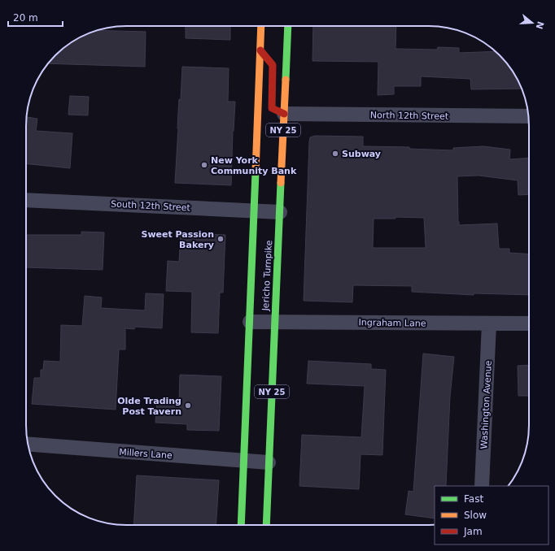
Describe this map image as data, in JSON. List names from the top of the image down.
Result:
{
  "streets": {
    "main road": ["NY 25", "Jericho Turnpike"],
    "street": [
      "North 12th Street",
      "South 12th Street",
      "Ingraham Lane",
      "Washington Avenue",
      "Millers Lane"
    ]
  },
  "crossings": [
    ["North 12th Street", "Jericho Turnpike"],
    ["South 12th Street", "Jericho Turnpike"],
    ["Jericho Turnpike", "Ingraham Lane"],
    ["Jericho Turnpike", "Millers Lane"],
    ["Ingraham Lane", "Washington Avenue"]
  ],
  "places": [
    "Subway",
    "New York Community Bank",
    "Sweet Passion Bakery",
    "Olde Trading Post Tavern"
  ],
  "legend": ["Fast", "Slow", "Jam"],
  "scale_bar": "20 m",
  "north": "right"
}
